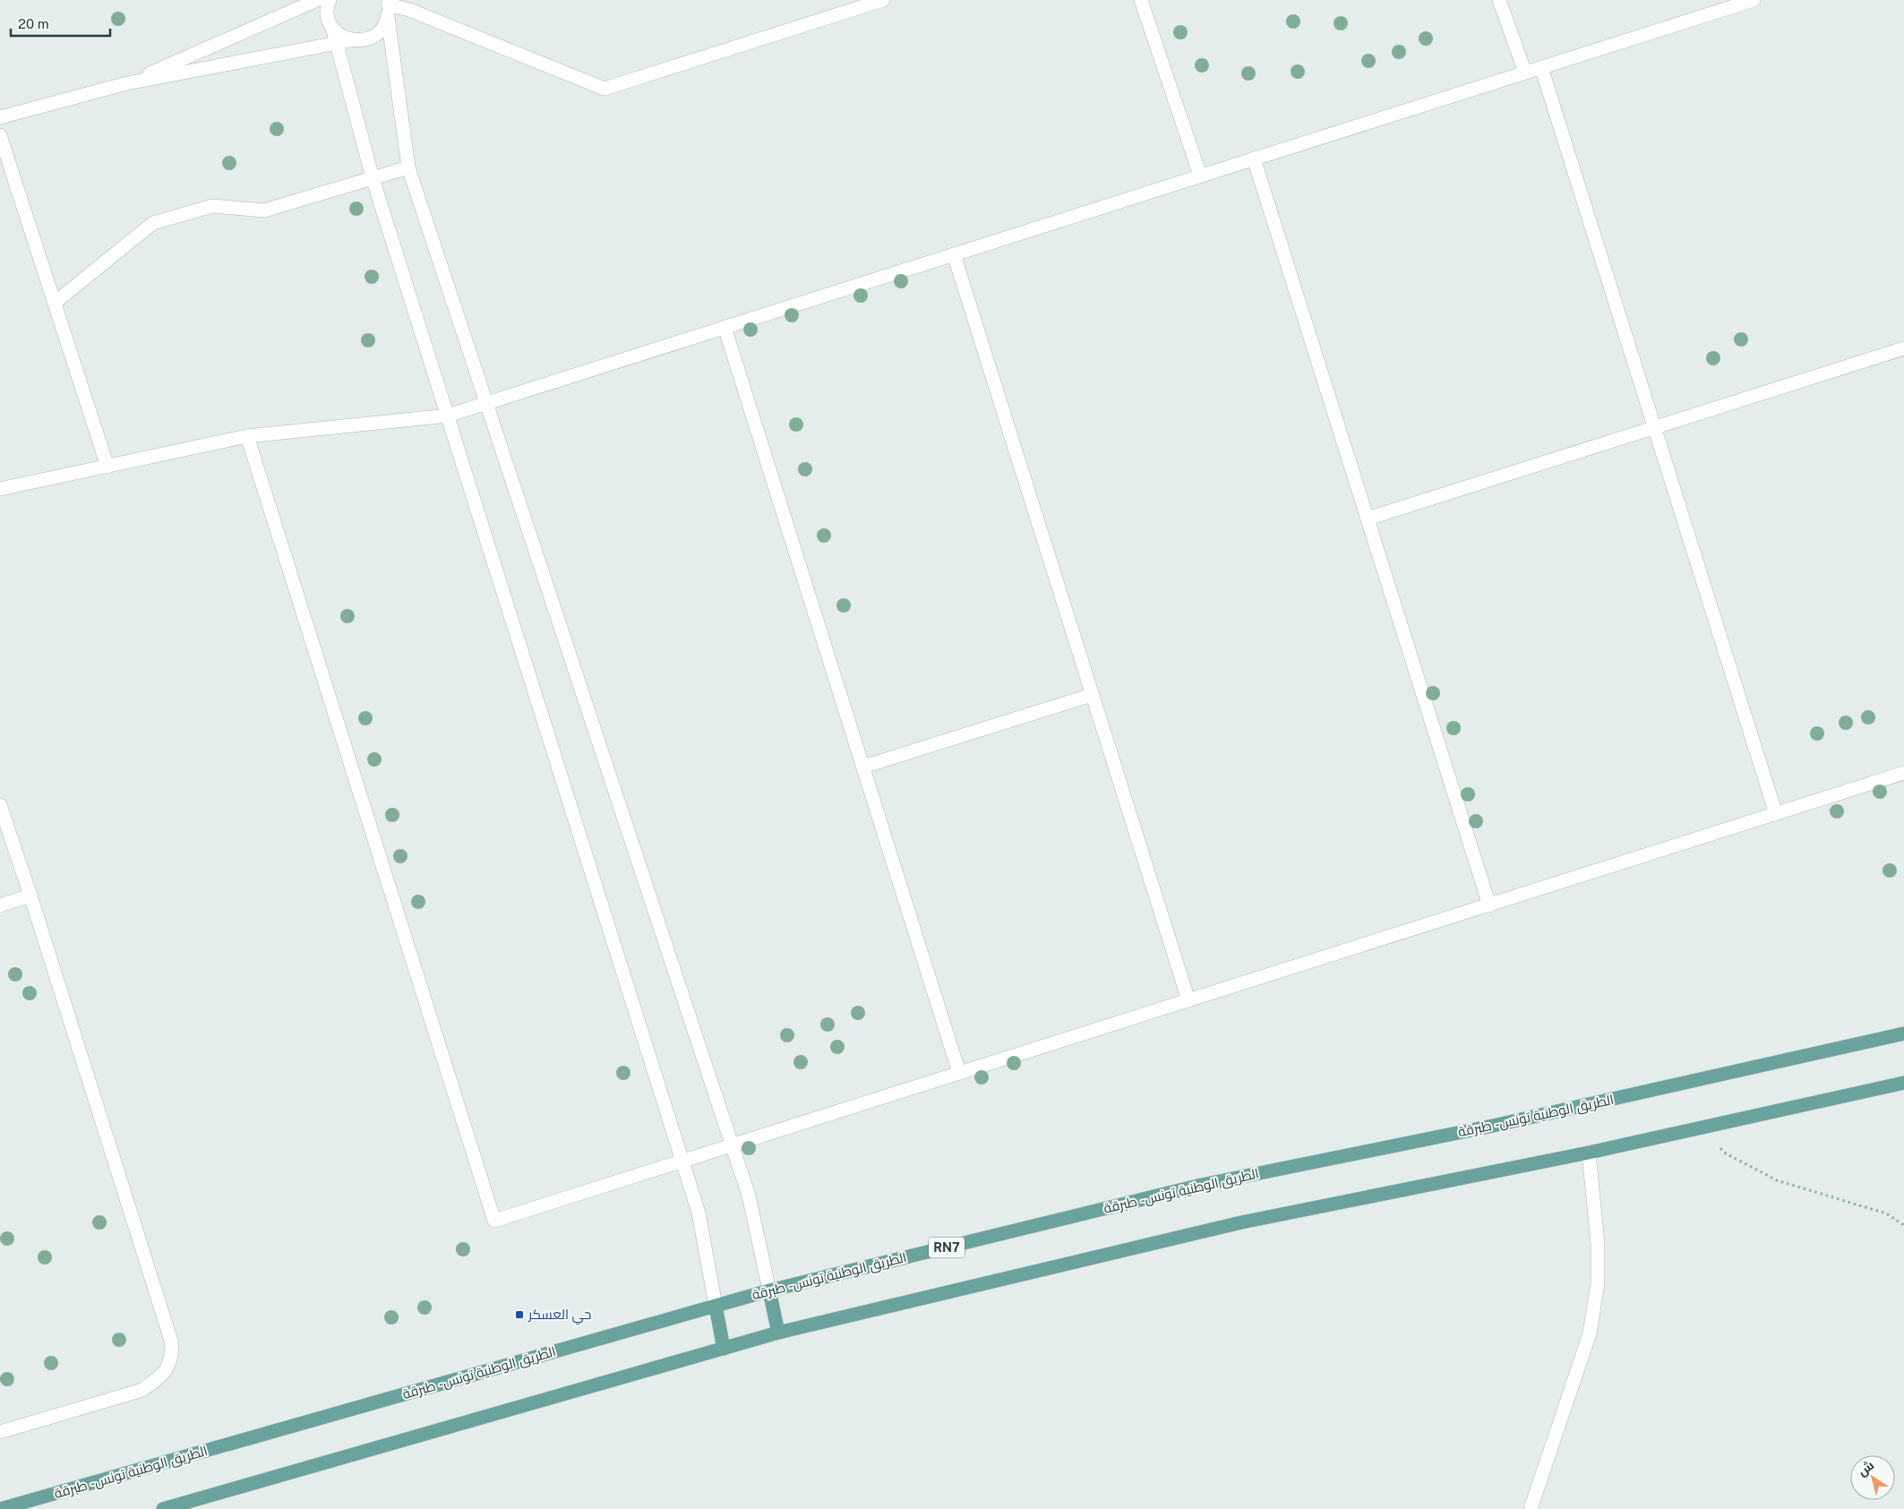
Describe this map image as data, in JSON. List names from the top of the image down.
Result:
{
  "streets": {
    "main road": ["الطريق الوطنية تونس - طبرقة", "RN7"]
  },
  "places": {
    "transit": ["حي العسكر"]
  },
  "scale_bar": "20 m",
  "north": "top left"
}
